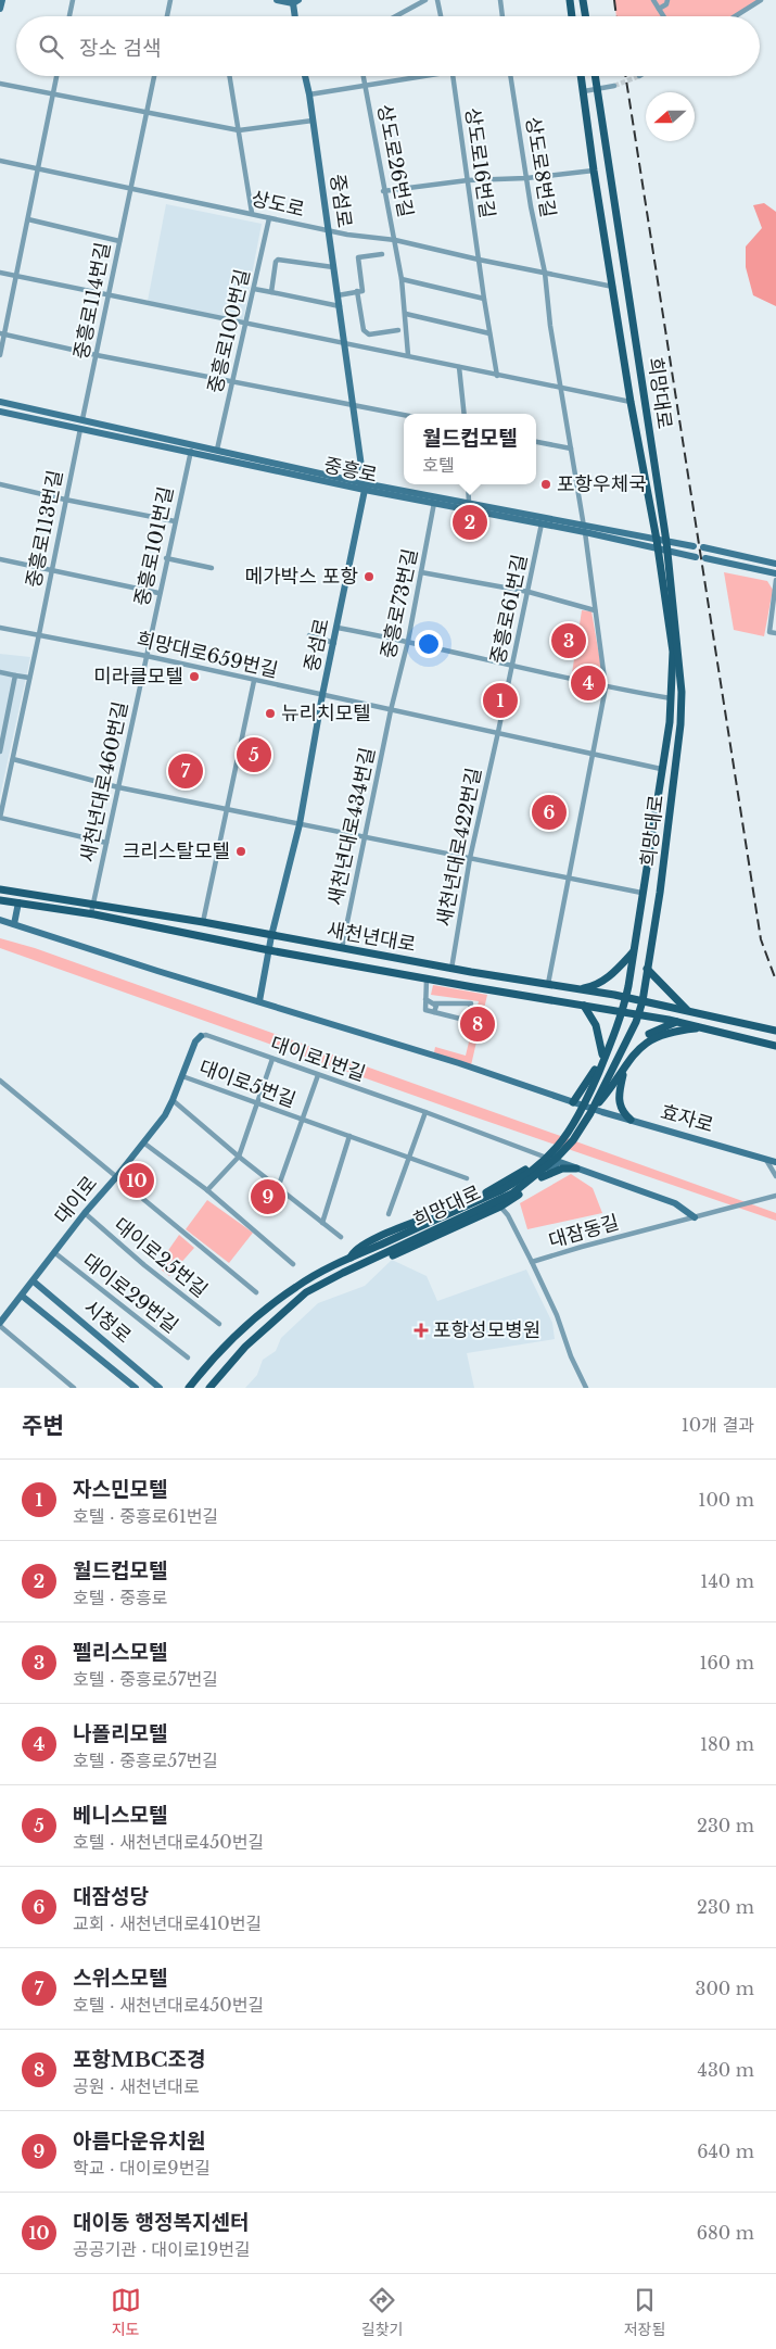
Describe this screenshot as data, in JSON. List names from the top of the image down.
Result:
{
  "streets": {
    "main road": [
      "중섬로",
      "희망대로",
      "중흥로",
      "새천년대로",
      "효자로",
      "대이로",
      "시청로"
    ],
    "street": [
      "상도로26번길",
      "상도로16번길",
      "상도로8번길",
      "상도로",
      "중흥로114번길",
      "중흥로100번길",
      "중흥로113번길",
      "중흥로101번길",
      "중흥로73번길",
      "중흥로61번길",
      "희망대로659번길",
      "새천년대로460번길",
      "새천년대로434번길",
      "새천년대로422번길",
      "대이로1번길",
      "대이로5번길",
      "대잠동길",
      "대이로25번길",
      "대이로29번길"
    ]
  },
  "crossings": [
    ["상도로26번길", "상도로"],
    ["상도로16번길", "상도로"],
    ["상도로8번길", "상도로"],
    ["상도로8번길", "중흥로"],
    ["상도로8번길", "희망대로659번길"],
    ["상도로8번길", "새천년대로"],
    ["중섬로", "상도로"],
    ["중섬로", "중흥로"],
    ["중섬로", "희망대로659번길"],
    ["중섬로", "새천년대로"],
    ["상도로", "중흥로114번길"],
    ["상도로", "중흥로100번길"],
    ["상도로", "희망대로"],
    ["중흥로114번길", "중흥로"],
    ["중흥로100번길", "중흥로"],
    ["희망대로", "중흥로"],
    ["희망대로", "희망대로659번길"],
    ["희망대로", "새천년대로"],
    ["희망대로", "효자로"],
    ["중흥로", "중흥로113번길"],
    ["중흥로", "중흥로101번길"],
    ["중흥로", "중흥로73번길"],
    ["중흥로", "중흥로61번길"],
    ["중흥로113번길", "희망대로659번길"],
    ["중흥로101번길", "희망대로659번길"],
    ["중흥로101번길", "새천년대로460번길"],
    ["중흥로73번길", "희망대로659번길"],
    ["중흥로73번길", "새천년대로434번길"],
    ["중흥로61번길", "희망대로659번길"],
    ["중흥로61번길", "새천년대로422번길"],
    ["희망대로659번길", "새천년대로460번길"],
    ["희망대로659번길", "새천년대로434번길"],
    ["희망대로659번길", "새천년대로422번길"],
    ["새천년대로460번길", "새천년대로"],
    ["새천년대로434번길", "새천년대로"],
    ["새천년대로422번길", "새천년대로"],
    ["대이로1번길", "대이로5번길"],
    ["대이로1번길", "대이로"],
    ["대이로5번길", "대이로"],
    ["대이로", "대이로25번길"],
    ["대이로", "대이로29번길"],
    ["대이로", "시청로"]
  ],
  "places": {
    "other": [
      "포항우체국",
      "메가박스 포항",
      "미라클모텔",
      "뉴리치모텔",
      "크리스탈모텔"
    ],
    "health": ["포항성모병원"]
  },
  "north": "left",
  "page": {
    "search": "장소 검색",
    "popup": ["월드컵모텔", "호텔"],
    "pins": [
      "2",
      "3",
      "4",
      "1",
      "5",
      "7",
      "6",
      "8",
      "10",
      "9"
    ],
    "heading": ["주변", "10개 결과"],
    "list": [
      {
        "mark": "1",
        "name": "자스민모텔",
        "note": "호텔 · 중흥로61번길",
        "value": "100 m"
      },
      {
        "mark": "2",
        "name": "월드컵모텔",
        "note": "호텔 · 중흥로",
        "value": "140 m"
      },
      {
        "mark": "3",
        "name": "펠리스모텔",
        "note": "호텔 · 중흥로57번길",
        "value": "160 m"
      },
      {
        "mark": "4",
        "name": "나폴리모텔",
        "note": "호텔 · 중흥로57번길",
        "value": "180 m"
      },
      {
        "mark": "5",
        "name": "베니스모텔",
        "note": "호텔 · 새천년대로450번길",
        "value": "230 m"
      },
      {
        "mark": "6",
        "name": "대잠성당",
        "note": "교회 · 새천년대로410번길",
        "value": "230 m"
      },
      {
        "mark": "7",
        "name": "스위스모텔",
        "note": "호텔 · 새천년대로450번길",
        "value": "300 m"
      },
      {
        "mark": "8",
        "name": "포항MBC조경",
        "note": "공원 · 새천년대로",
        "value": "430 m"
      },
      {
        "mark": "9",
        "name": "아름다운유치원",
        "note": "학교 · 대이로9번길",
        "value": "640 m"
      },
      {
        "mark": "10",
        "name": "대이동 행정복지센터",
        "note": "공공기관 · 대이로19번길",
        "value": "680 m"
      }
    ],
    "nav": ["지도", "길찾기", "저장됨"]
  }
}
